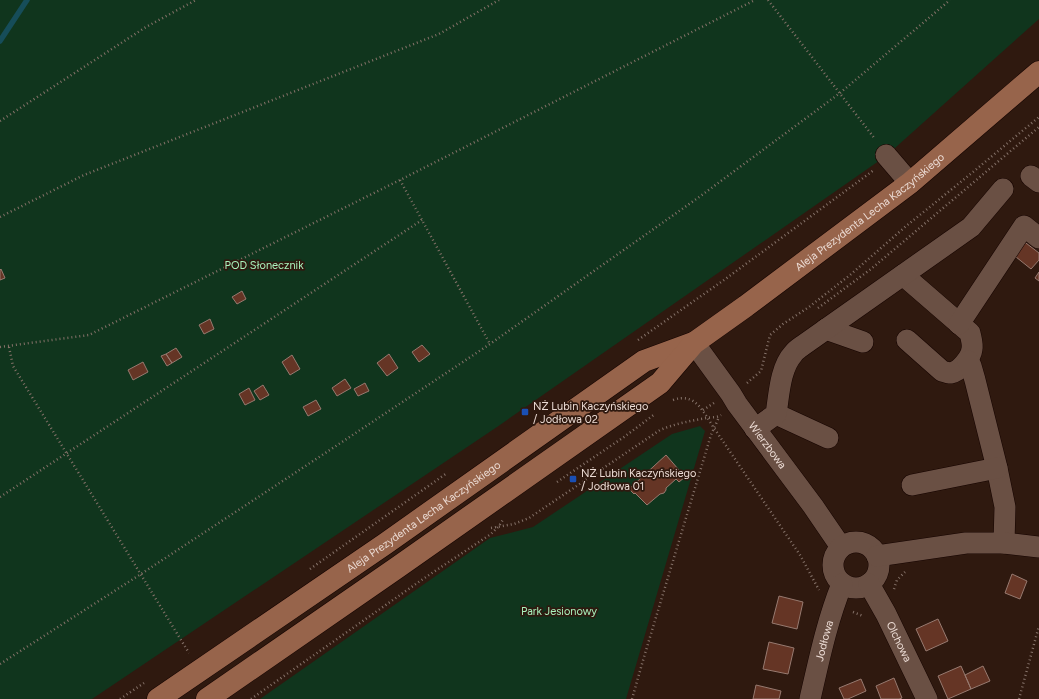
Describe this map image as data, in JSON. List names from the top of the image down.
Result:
{
  "streets": {
    "main road": ["Aleja Prezydenta Lecha Kaczyńskiego"],
    "street": ["Wierzbowa", "Jodłowa", "Olchowa"]
  },
  "crossings": [
    ["Aleja Prezydenta Lecha Kaczyńskiego", "Wierzbowa"],
    ["Wierzbowa", "Jodłowa"],
    ["Wierzbowa", "Olchowa"],
    ["Jodłowa", "Olchowa"]
  ],
  "parks": ["POD Słonecznik", "Park Jesionowy"],
  "places": {
    "transit": ["NŻ Lubin Kaczyńskiego / Jodłowa 02", "NŻ Lubin Kaczyńskiego / Jodłowa 01"]
  }
}
